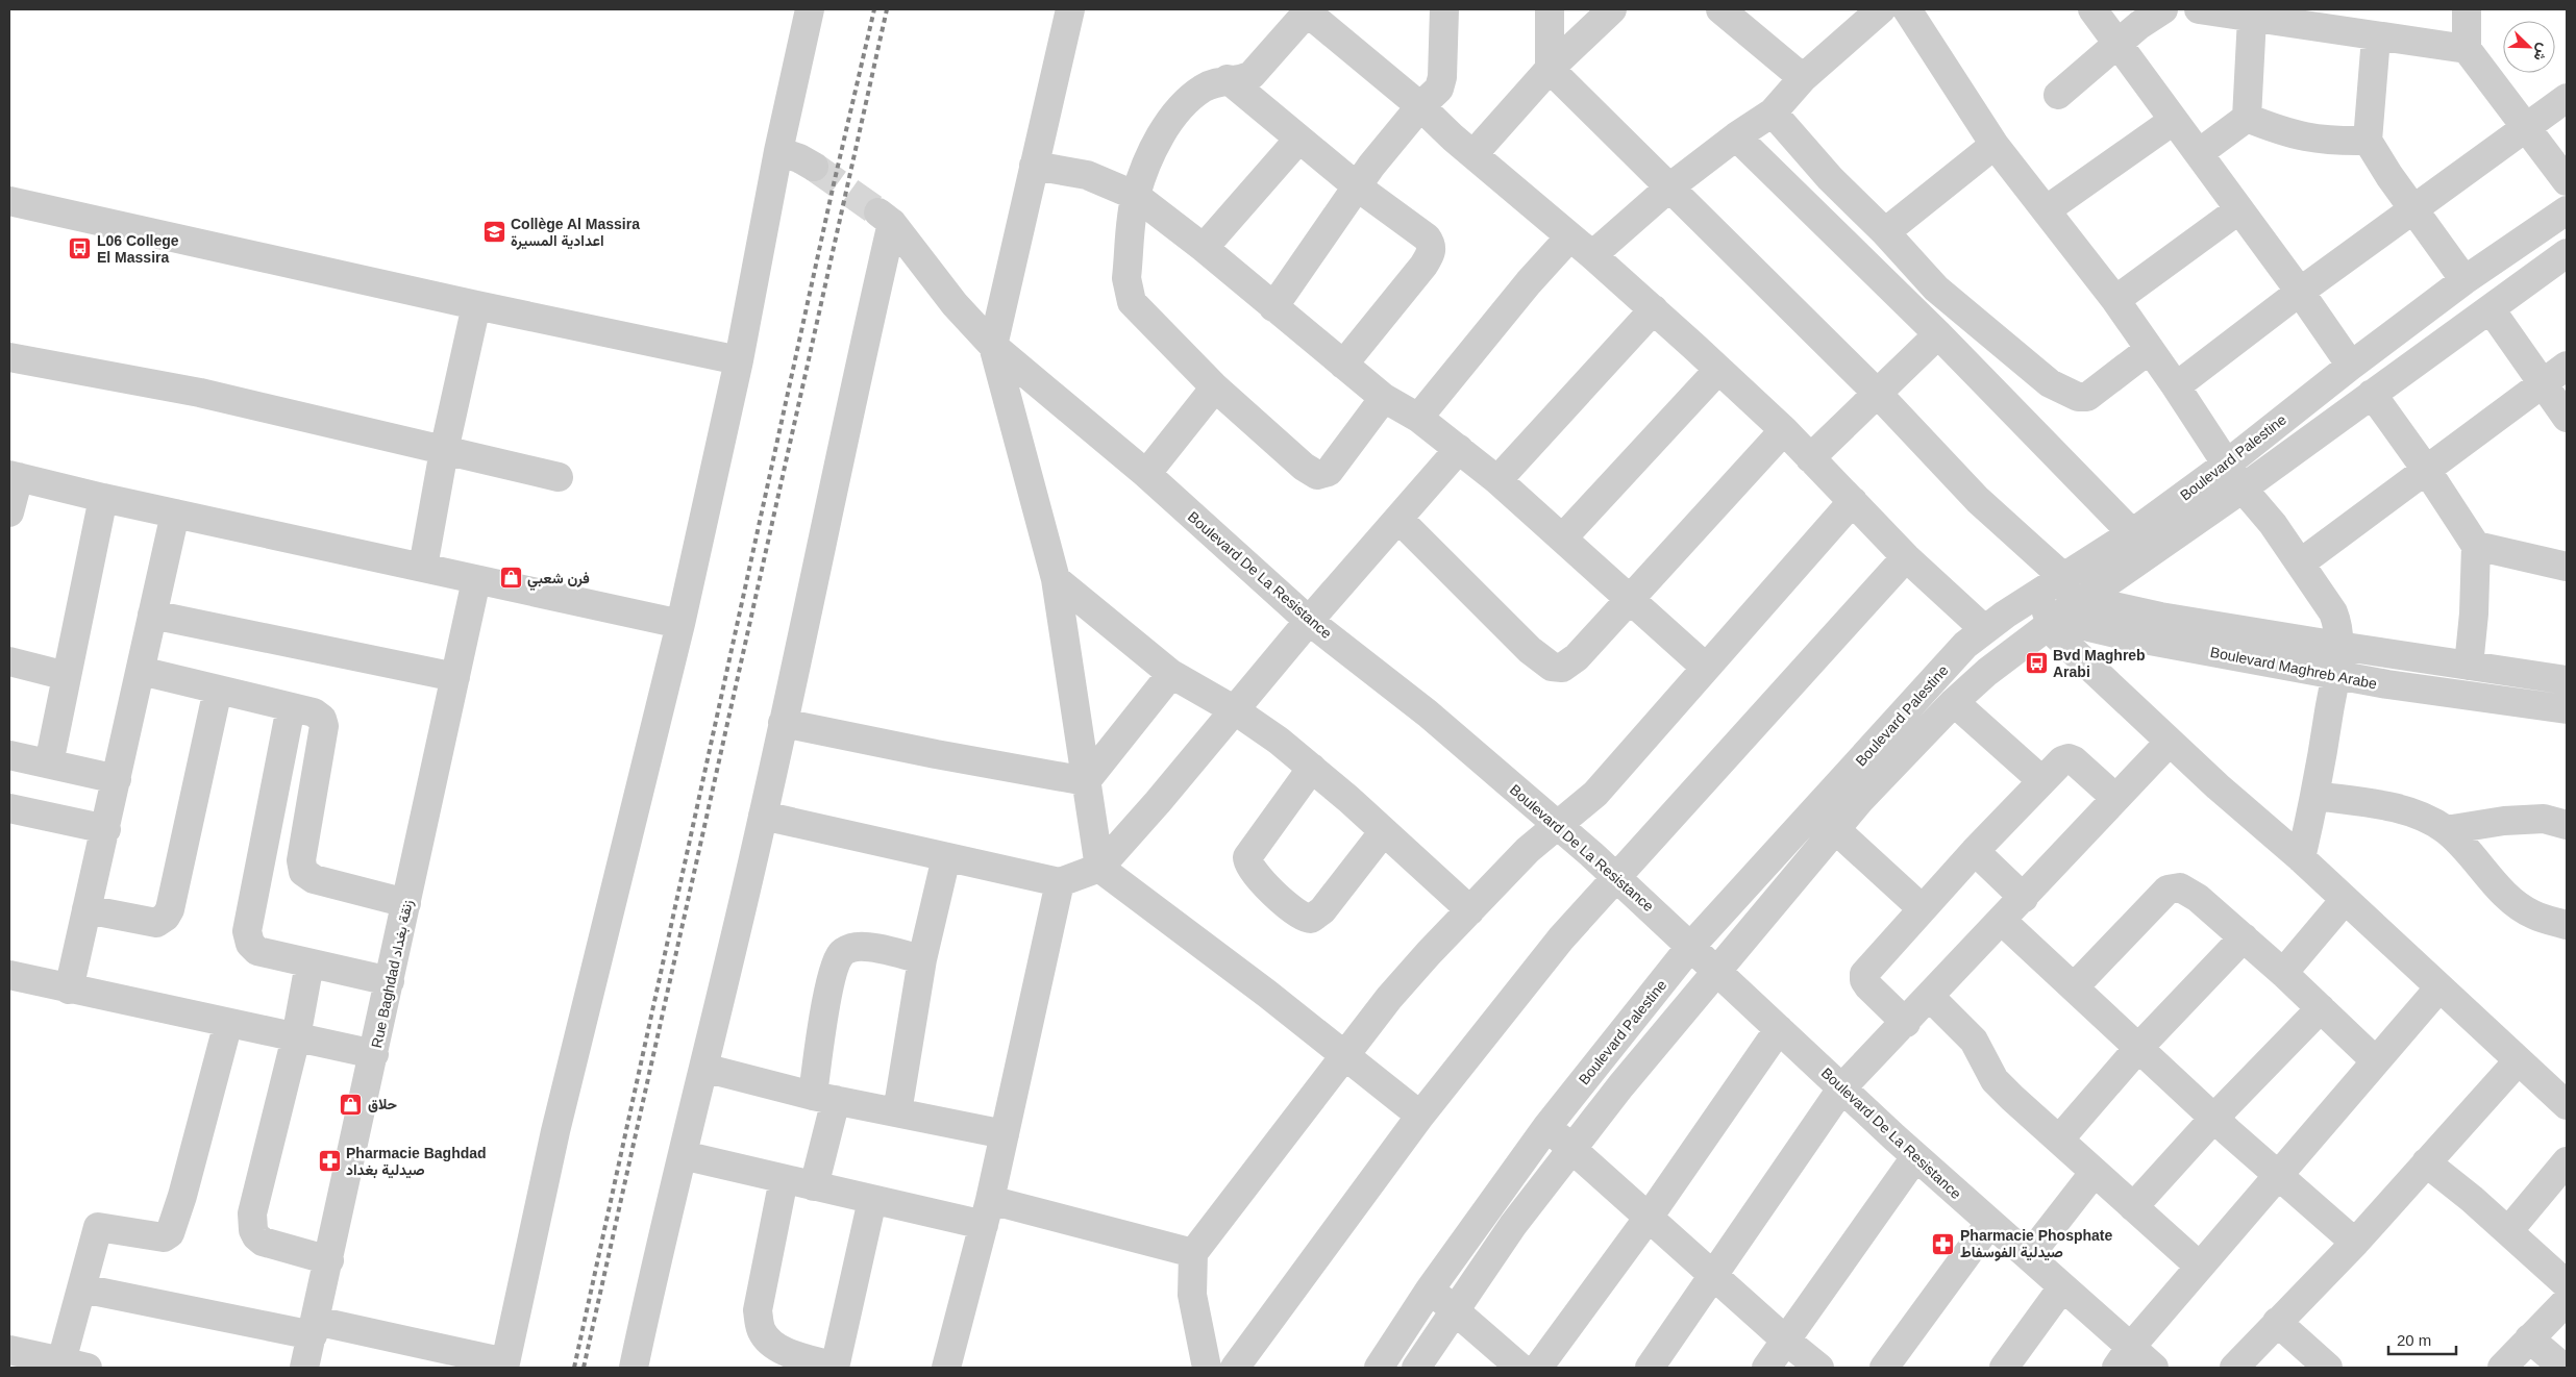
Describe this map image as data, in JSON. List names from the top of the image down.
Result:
{
  "streets": {
    "street": [
      "Boulevard Palestine",
      "Boulevard De La Resistance",
      "Boulevard Maghreb Arabe",
      "Rue Baghdad زنقة بغداد"
    ]
  },
  "crossings": [
    ["Boulevard Palestine", "Boulevard De La Resistance"],
    ["Boulevard Palestine", "Boulevard Maghreb Arabe"]
  ],
  "places": {
    "school or university": ["Collège Al Massira اعدادية المسيرة"],
    "bus stop": ["L06 College El Massira", "Bvd Maghreb Arabi"],
    "shop": ["فرن شعبي", "حلاق"],
    "pharmacy": ["Pharmacie Baghdad صيدلية بغداد", "Pharmacie Phosphate صيدلية الفوسفاط"]
  },
  "scale_bar": "20 m",
  "north": "bottom right"
}
